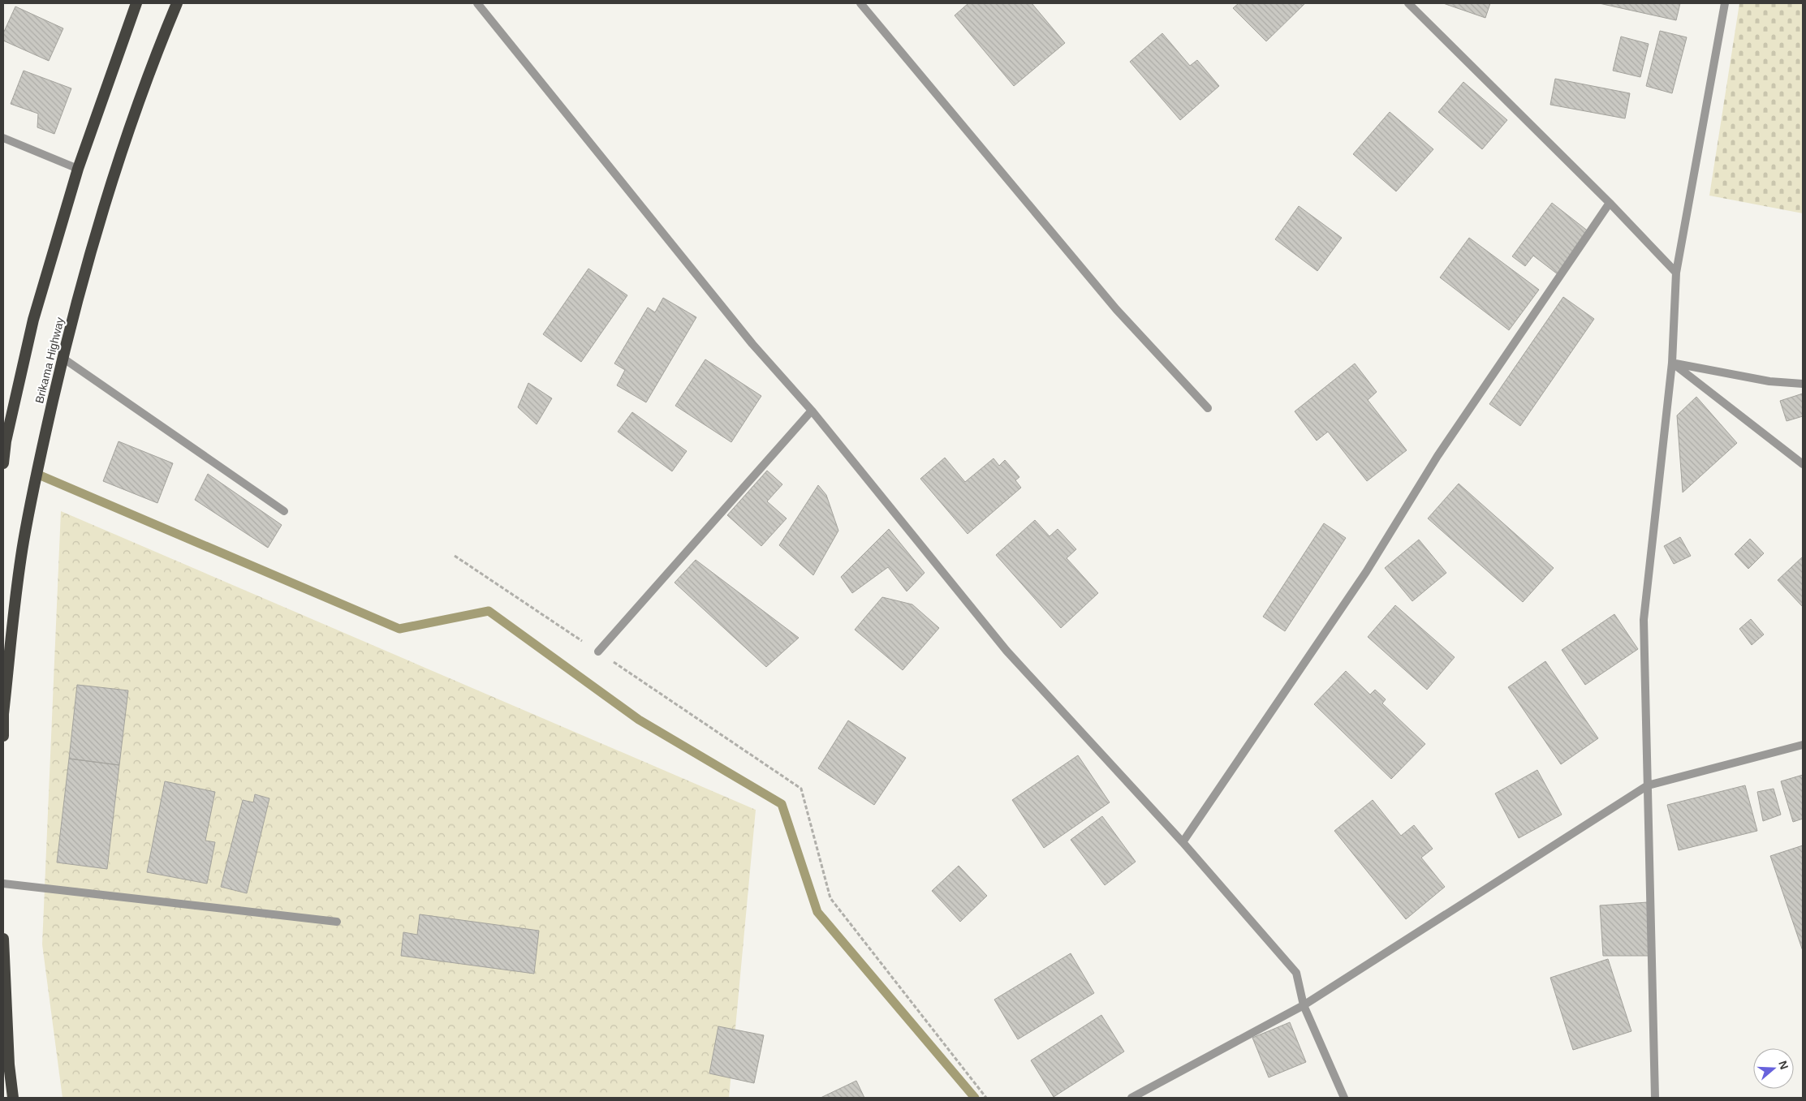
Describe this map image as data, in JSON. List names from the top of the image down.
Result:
{
  "streets": {
    "highway": ["Brikama Highway"]
  },
  "north": "right"
}
